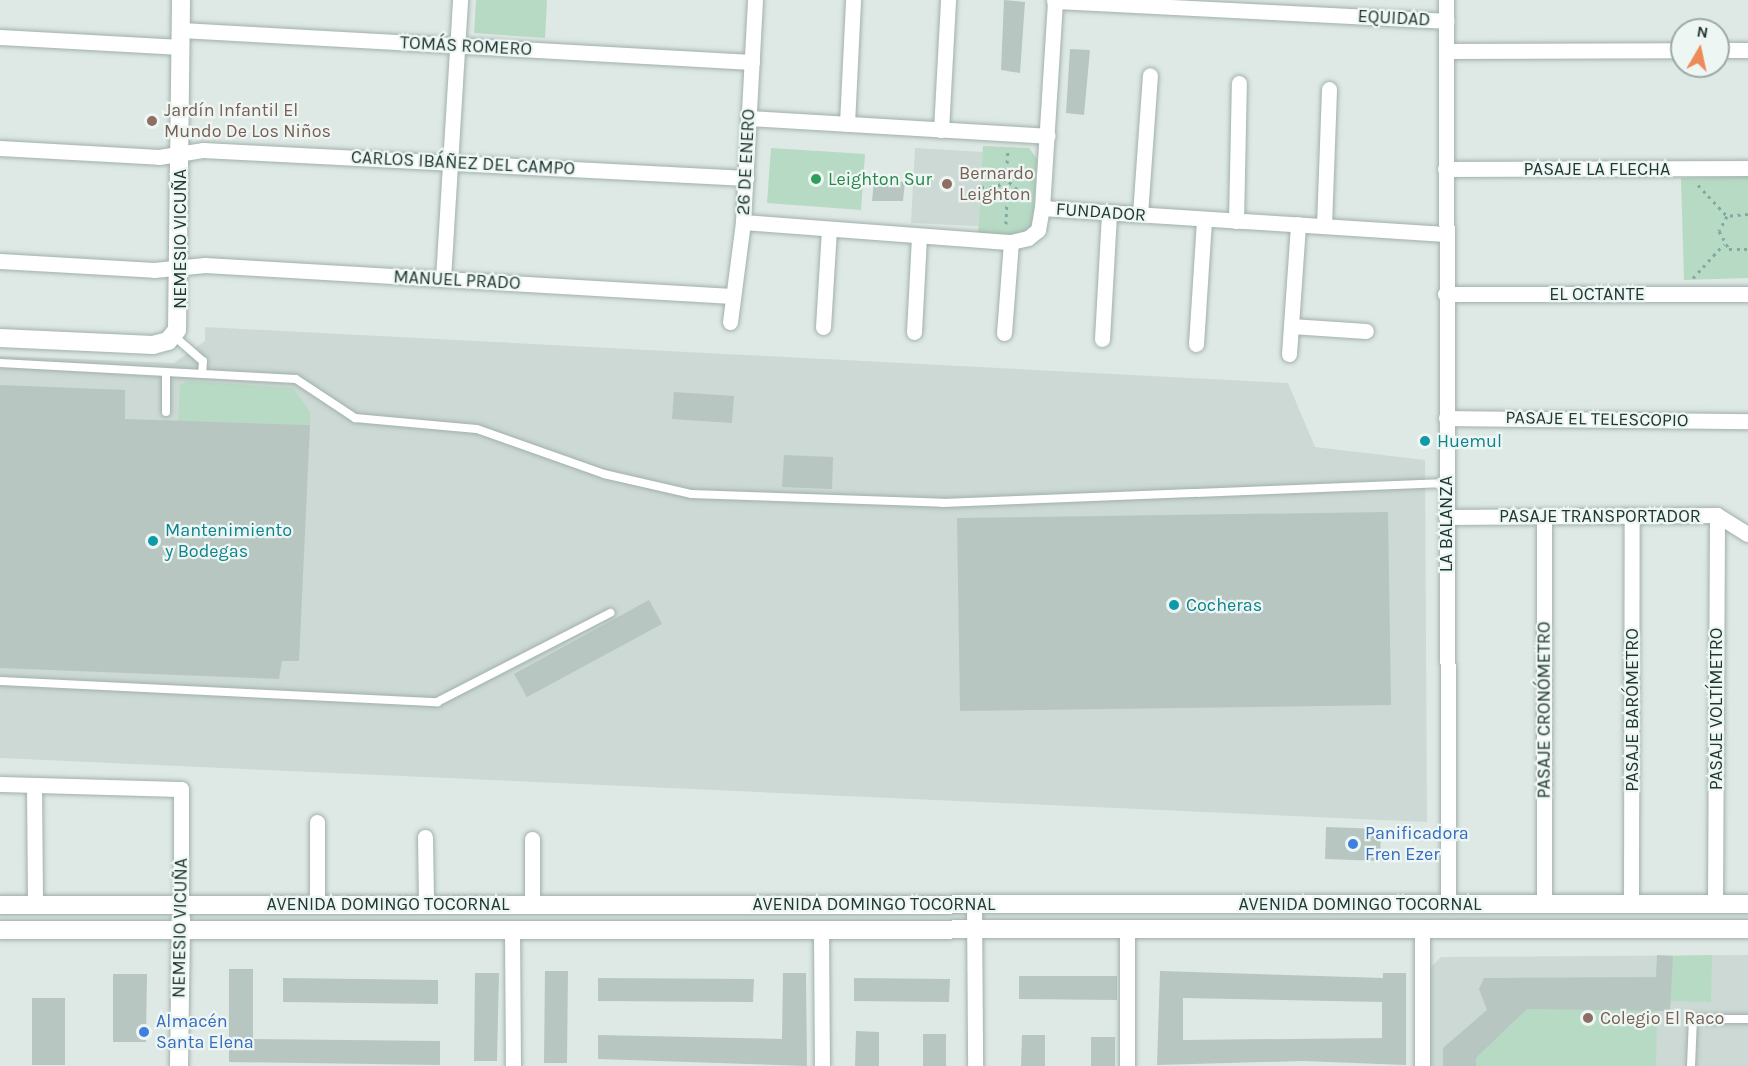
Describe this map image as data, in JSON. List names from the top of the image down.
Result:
{
  "streets": {
    "main road": ["NEMESIO VICUÑA", "AVENIDA DOMINGO TOCORNAL"],
    "street": [
      "EQUIDAD",
      "TOMÁS ROMERO",
      "26 DE ENERO",
      "CARLOS IBÁÑEZ DEL CAMPO",
      "PASAJE LA FLECHA",
      "FUNDADOR",
      "MANUEL PRADO",
      "EL OCTANTE",
      "PASAJE EL TELESCOPIO",
      "PASAJE TRANSPORTADOR",
      "LA BALANZA",
      "PASAJE VOLTÍMETRO",
      "PASAJE CRONÓMETRO",
      "PASAJE BARÓMETRO"
    ]
  },
  "crossings": [
    ["EQUIDAD", "LA BALANZA"],
    ["TOMÁS ROMERO", "26 DE ENERO"],
    ["TOMÁS ROMERO", "NEMESIO VICUÑA"],
    ["26 DE ENERO", "CARLOS IBÁÑEZ DEL CAMPO"],
    ["26 DE ENERO", "FUNDADOR"],
    ["26 DE ENERO", "MANUEL PRADO"],
    ["CARLOS IBÁÑEZ DEL CAMPO", "NEMESIO VICUÑA"],
    ["PASAJE LA FLECHA", "LA BALANZA"],
    ["FUNDADOR", "LA BALANZA"],
    ["NEMESIO VICUÑA", "MANUEL PRADO"],
    ["NEMESIO VICUÑA", "AVENIDA DOMINGO TOCORNAL"],
    ["EL OCTANTE", "LA BALANZA"],
    ["PASAJE EL TELESCOPIO", "LA BALANZA"],
    ["PASAJE TRANSPORTADOR", "LA BALANZA"],
    ["PASAJE TRANSPORTADOR", "PASAJE VOLTÍMETRO"],
    ["PASAJE TRANSPORTADOR", "PASAJE CRONÓMETRO"],
    ["PASAJE TRANSPORTADOR", "PASAJE BARÓMETRO"],
    ["LA BALANZA", "AVENIDA DOMINGO TOCORNAL"],
    ["PASAJE VOLTÍMETRO", "AVENIDA DOMINGO TOCORNAL"],
    ["PASAJE CRONÓMETRO", "AVENIDA DOMINGO TOCORNAL"],
    ["PASAJE BARÓMETRO", "AVENIDA DOMINGO TOCORNAL"]
  ],
  "places": [
    "Jardín Infantil El Mundo De Los Niños",
    "Leighton Sur",
    "Bernardo Leighton",
    "Huemul",
    "Mantenimiento y Bodegas",
    "Cocheras",
    "Panificadora Fren Ezer",
    "Colegio El Raco",
    "Almacén Santa Elena"
  ],
  "north": "top"
}
